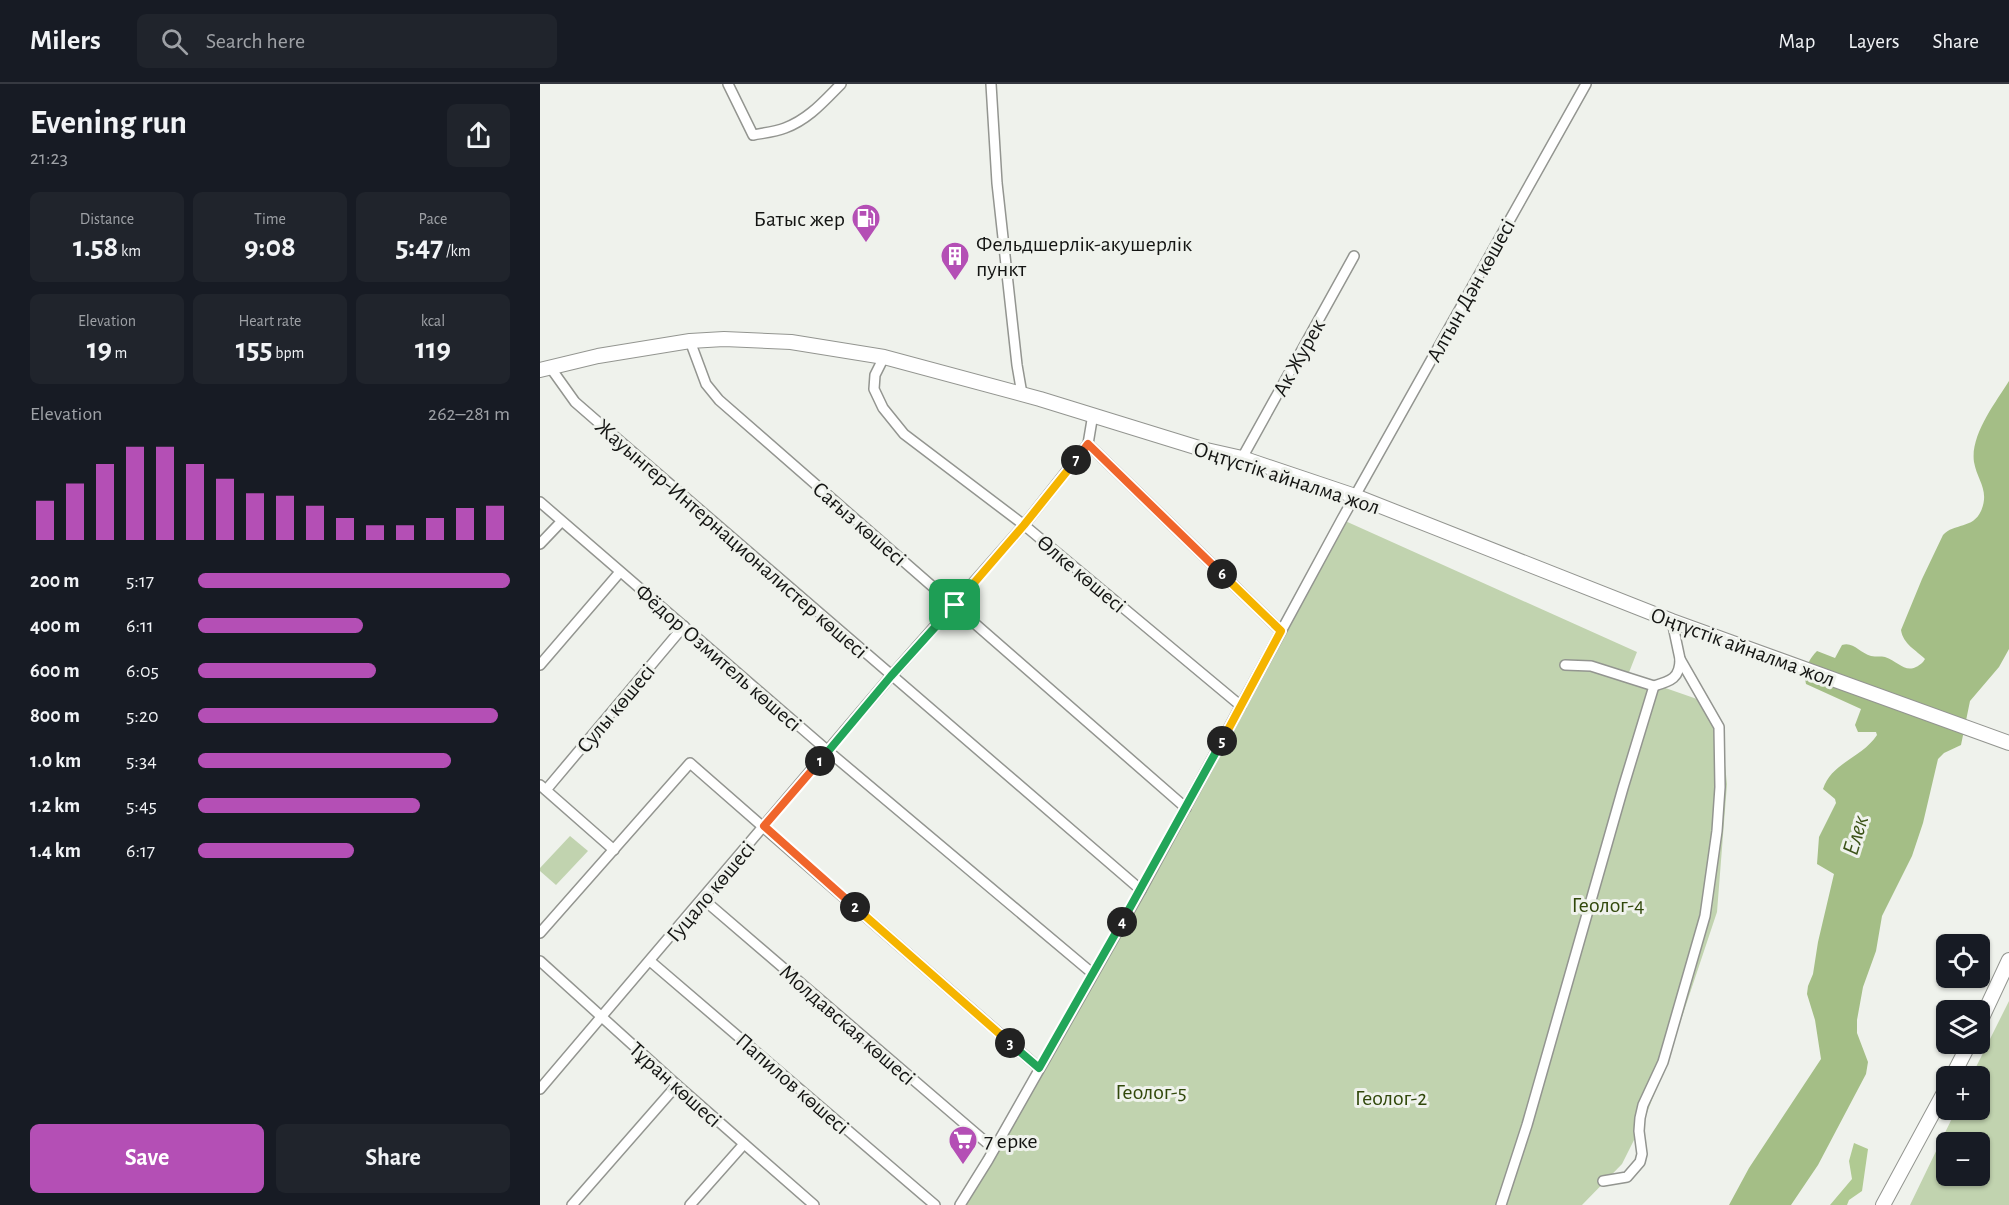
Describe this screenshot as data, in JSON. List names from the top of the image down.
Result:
{
  "streets": {
    "highway": ["Оңтүстік айналма жол"],
    "street": [
      "Алтын Дән көшесі",
      "Ак Журек",
      "Сағыз көшесі",
      "Жауынгер-Интернационалистер көшесі",
      "Өлке көшесі",
      "Фёдор Озмитель көшесі",
      "Сулы көшесі",
      "Гуцало көшесі",
      "Молдавская көшесі",
      "Папилов көшесі",
      "Тұран көшесі"
    ]
  },
  "crossings": [
    ["Алтын Дән көшесі", "Оңтүстік айналма жол"],
    ["Алтын Дән көшесі", "Сағыз көшесі"],
    ["Алтын Дән көшесі", "Жауынгер-Интернационалистер көшесі"],
    ["Алтын Дән көшесі", "Өлке көшесі"],
    ["Алтын Дән көшесі", "Фёдор Озмитель көшесі"],
    ["Алтын Дән көшесі", "Молдавская көшесі"],
    ["Ак Журек", "Оңтүстік айналма жол"],
    ["Оңтүстік айналма жол", "Сағыз көшесі"],
    ["Оңтүстік айналма жол", "Жауынгер-Интернационалистер көшесі"],
    ["Оңтүстік айналма жол", "Өлке көшесі"],
    ["Сағыз көшесі", "Гуцало көшесі"],
    ["Жауынгер-Интернационалистер көшесі", "Гуцало көшесі"],
    ["Өлке көшесі", "Гуцало көшесі"],
    ["Фёдор Озмитель көшесі", "Сулы көшесі"],
    ["Фёдор Озмитель көшесі", "Гуцало көшесі"],
    ["Гуцало көшесі", "Молдавская көшесі"],
    ["Гуцало көшесі", "Папилов көшесі"],
    ["Гуцало көшесі", "Тұран көшесі"]
  ],
  "water": ["Елек"],
  "parks": ["Геолог-4", "Геолог-5", "Геолог-2"],
  "places": {
    "fuel station": ["Батыс жер"],
    "building": ["Фельдшерлік-акушерлік пункт"],
    "supermarket": ["7 ерке"]
  },
  "page": {
    "header": "Milers",
    "search": "Search here",
    "nav": ["Map", "Layers", "Share"],
    "heading": ["Evening run", "21:23"],
    "stats": [
      ["Distance", "1.58 km"],
      ["Time", "9:08"],
      ["Pace", "5:47 /km"],
      ["Elevation", "19 m"],
      ["Heart rate", "155 bpm"],
      ["kcal", "119"]
    ],
    "chart": ["Elevation", "262–281 m"],
    "pins": [
      "7",
      "6",
      "5",
      "1",
      "2",
      "4",
      "3"
    ],
    "list": [
      {
        "name": "200 m",
        "note": "5:17"
      },
      {
        "name": "400 m",
        "note": "6:11"
      },
      {
        "name": "600 m",
        "note": "6:05"
      },
      {
        "name": "800 m",
        "note": "5:20"
      },
      {
        "name": "1.0 km",
        "note": "5:34"
      },
      {
        "name": "1.2 km",
        "note": "5:45"
      },
      {
        "name": "1.4 km",
        "note": "6:17"
      }
    ],
    "map_buttons": ["+", "−"],
    "buttons": ["Save", "Share"]
  }
}
